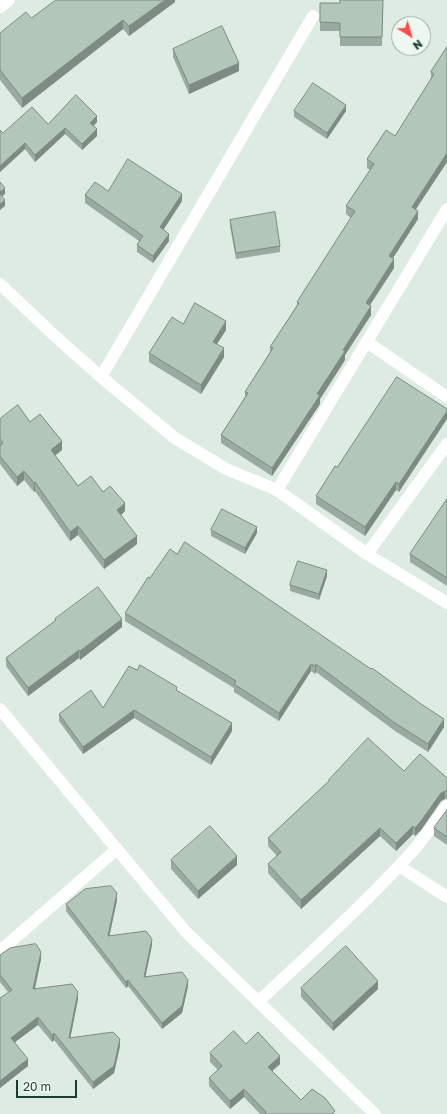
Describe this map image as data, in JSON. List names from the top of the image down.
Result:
{
  "scale_bar": "20 m",
  "north": "bottom right"
}
